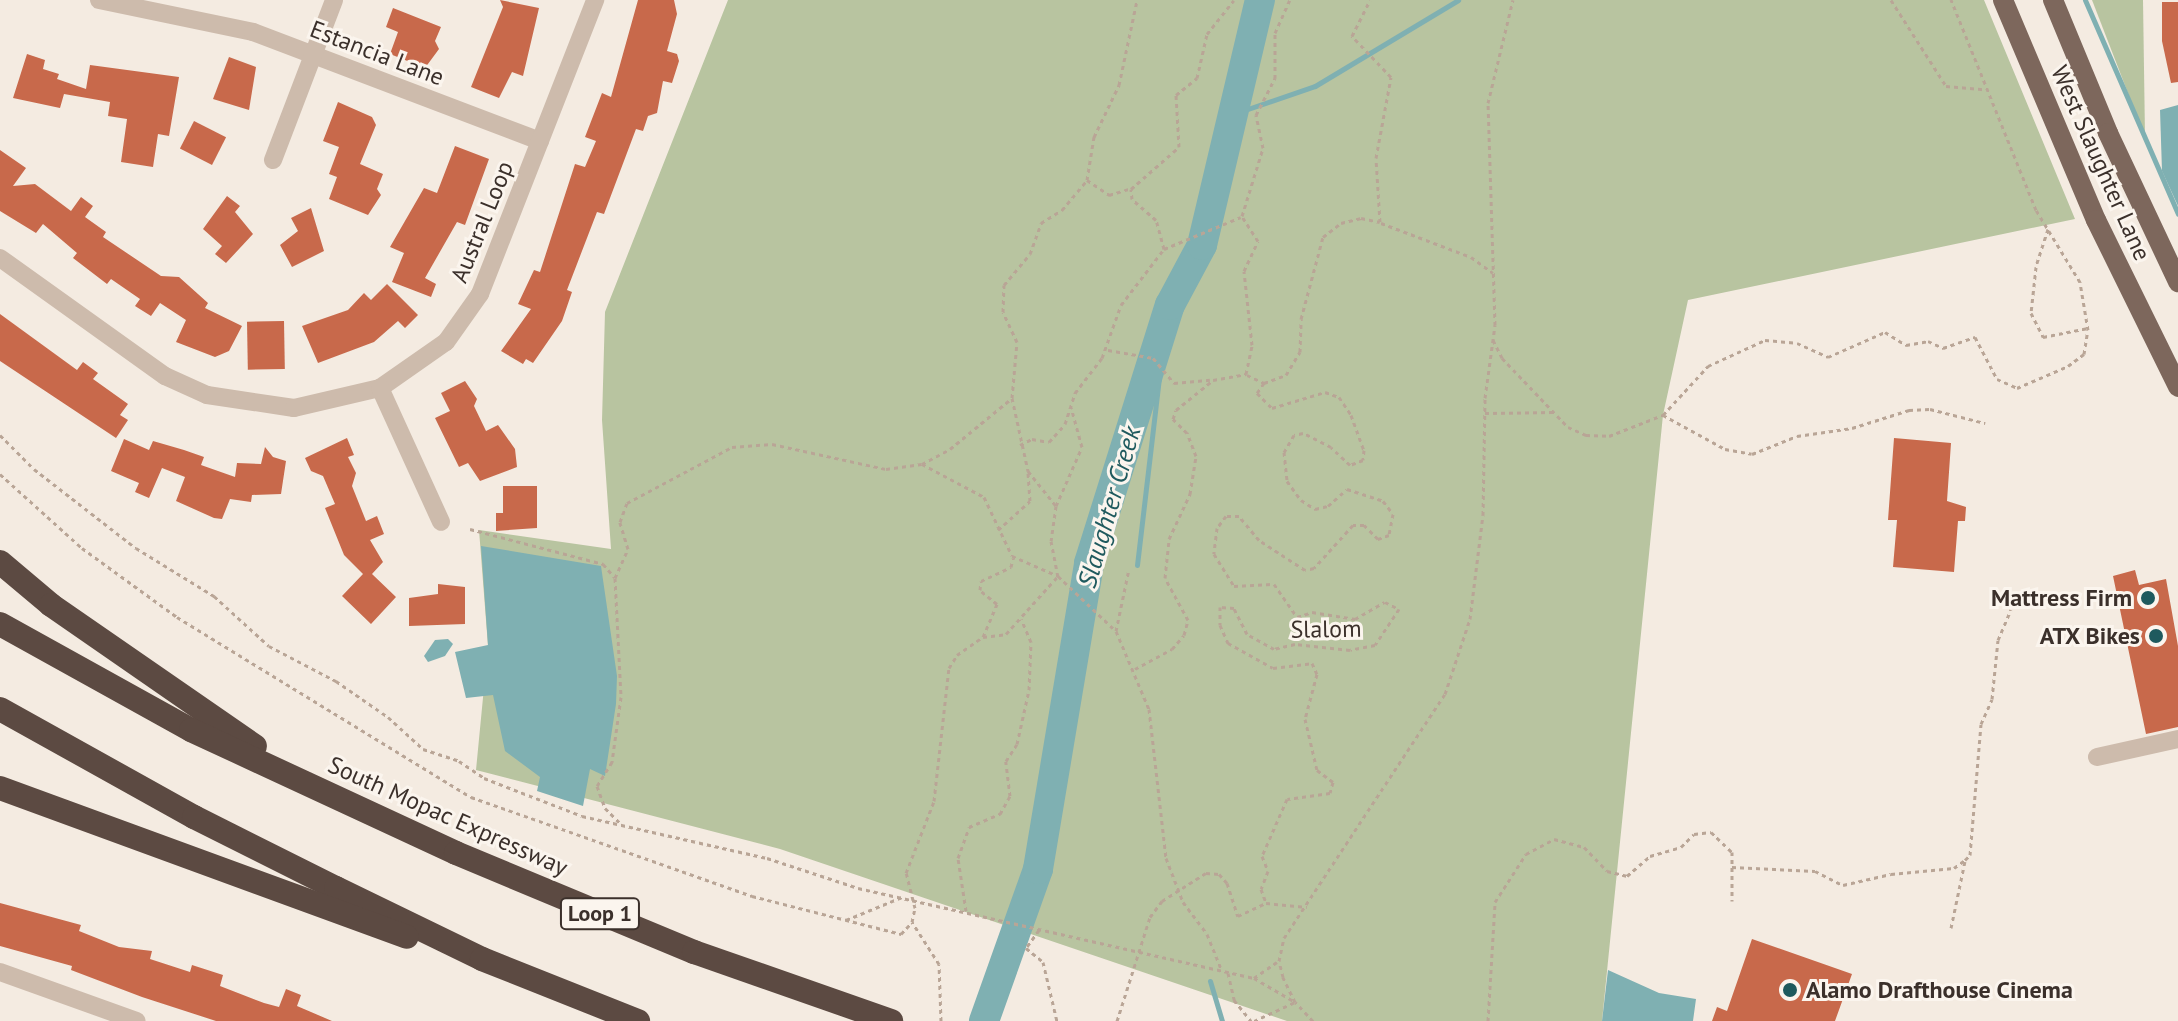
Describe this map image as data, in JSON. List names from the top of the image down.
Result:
{
  "streets": {
    "highway": ["South Mopac Expressway", "Loop 1"],
    "main road": ["West Slaughter Lane"],
    "street": ["Estancia Lane", "Austral Loop"],
    "path": ["Slalom"]
  },
  "crossings": [
    ["Estancia Lane", "Austral Loop"]
  ],
  "water": ["Slaughter Creek"],
  "places": ["Mattress Firm", "ATX Bikes", "Alamo Drafthouse Cinema"]
}
